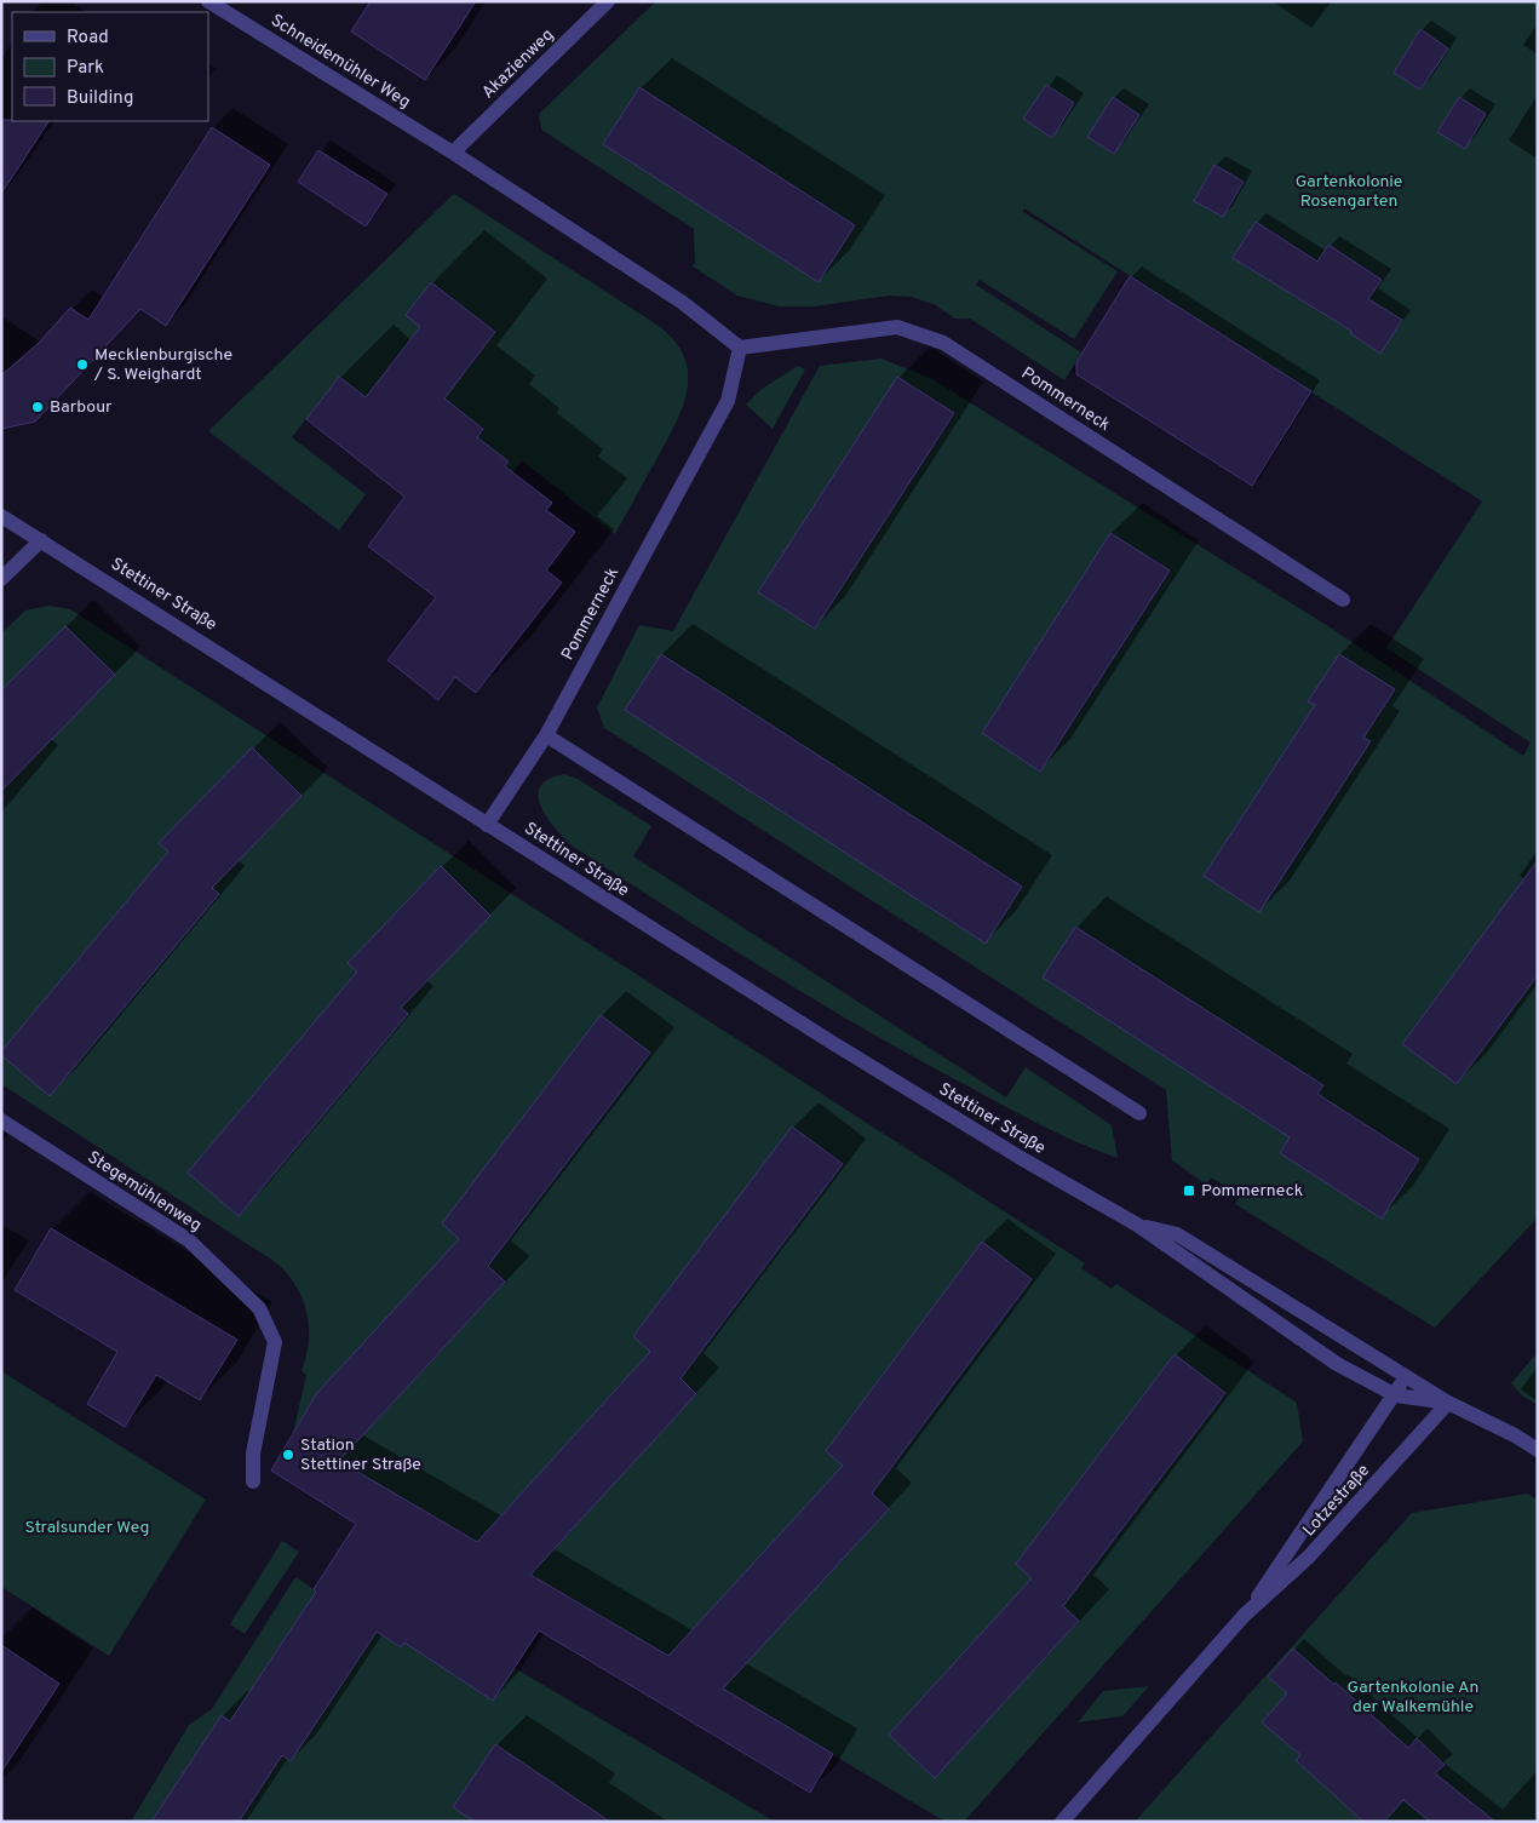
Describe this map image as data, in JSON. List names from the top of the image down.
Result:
{
  "streets": {
    "street": [
      "Schneidemühler Weg",
      "Akazienweg",
      "Pommerneck",
      "Stettiner Straße",
      "Stegemühlenweg",
      "Lotzestraße"
    ]
  },
  "crossings": [
    ["Schneidemühler Weg", "Akazienweg"],
    ["Pommerneck", "Stettiner Straße"],
    ["Stettiner Straße", "Lotzestraße"]
  ],
  "parks": ["Gartenkolonie Rosengarten", "Stralsunder Weg", "Gartenkolonie An der Walkemühle"],
  "places": {
    "other": ["Mecklenburgische / S. Weighardt", "Barbour", "Station Stettiner Straße"],
    "transit": ["Pommerneck"]
  },
  "legend": ["Road", "Park", "Building"]
}
